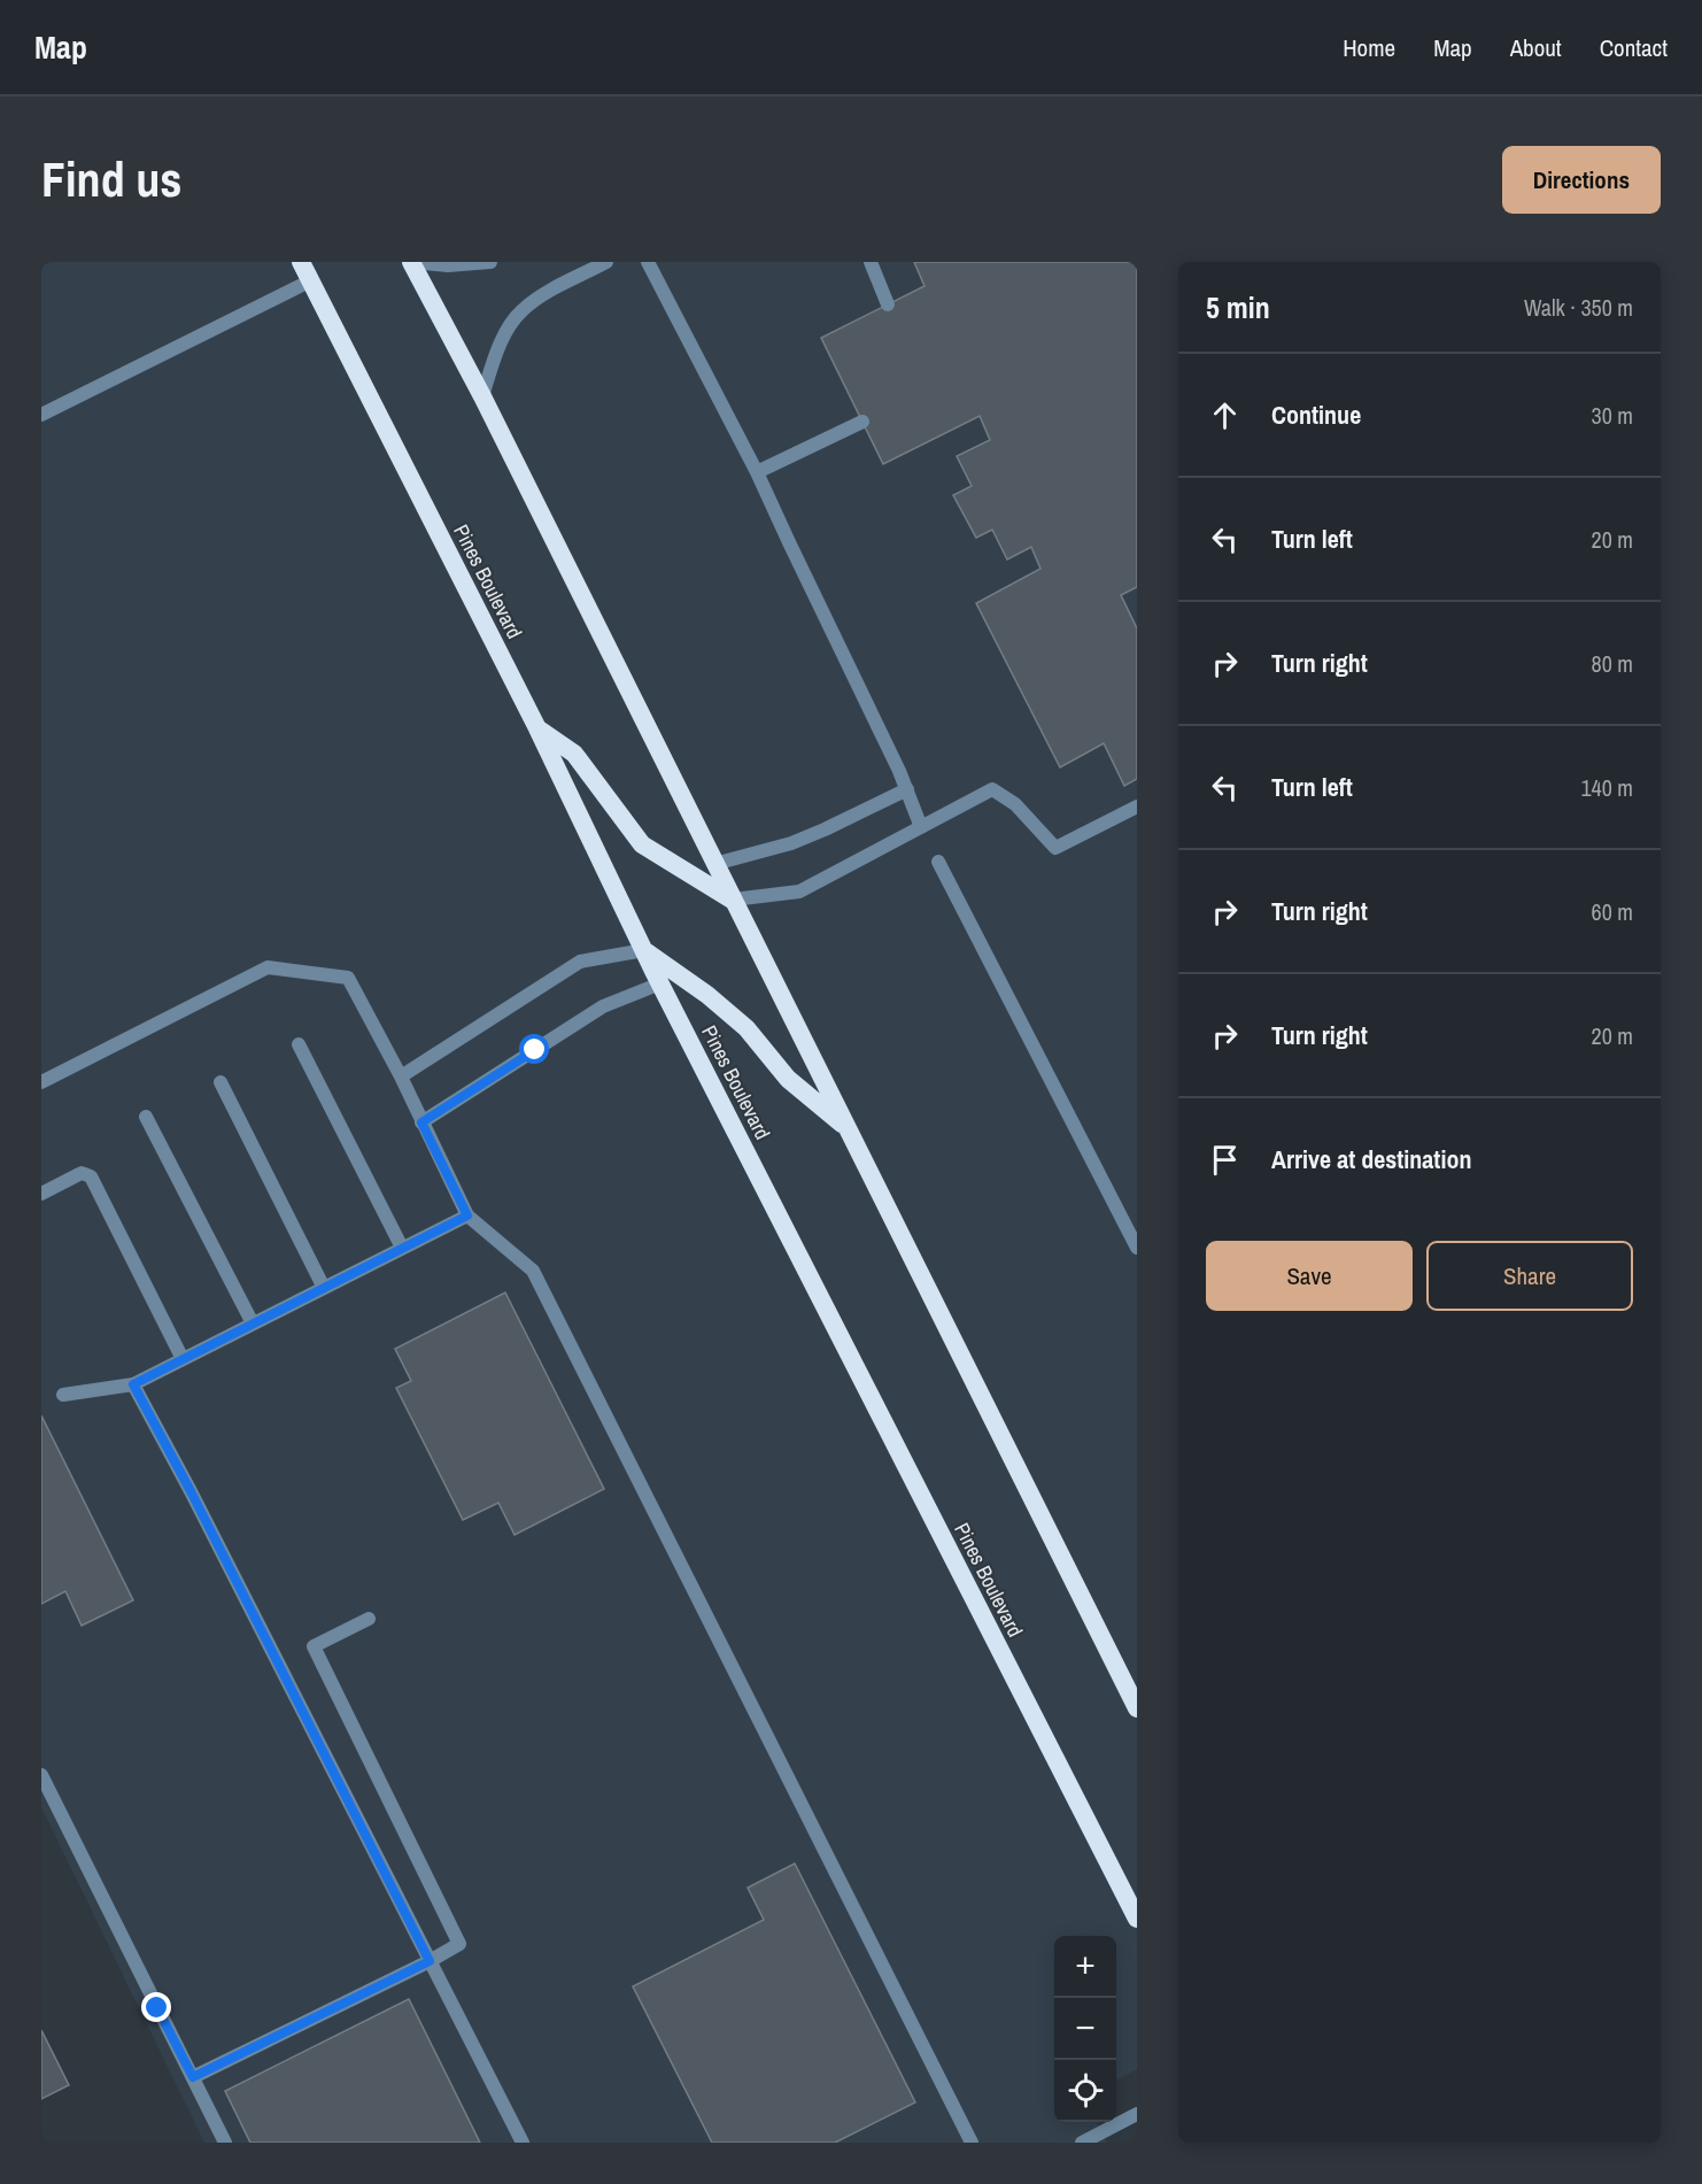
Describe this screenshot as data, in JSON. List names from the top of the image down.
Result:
{
  "streets": {
    "highway": ["Pines Boulevard"]
  },
  "page": {
    "header": "Map",
    "nav": [
      "Home",
      "Map",
      "About",
      "Contact"
    ],
    "buttons": [
      "Directions",
      ["Save", "Share"]
    ],
    "title": "Find us",
    "heading": ["5 min", "Walk · 350 m"],
    "list": [
      ["Continue", "30 m"],
      ["Turn left", "20 m"],
      ["Turn right", "80 m"],
      ["Turn left", "140 m"],
      ["Turn right", "60 m"],
      ["Turn right", "20 m"],
      "Arrive at destination"
    ],
    "map_buttons": ["+", "−"]
  }
}
